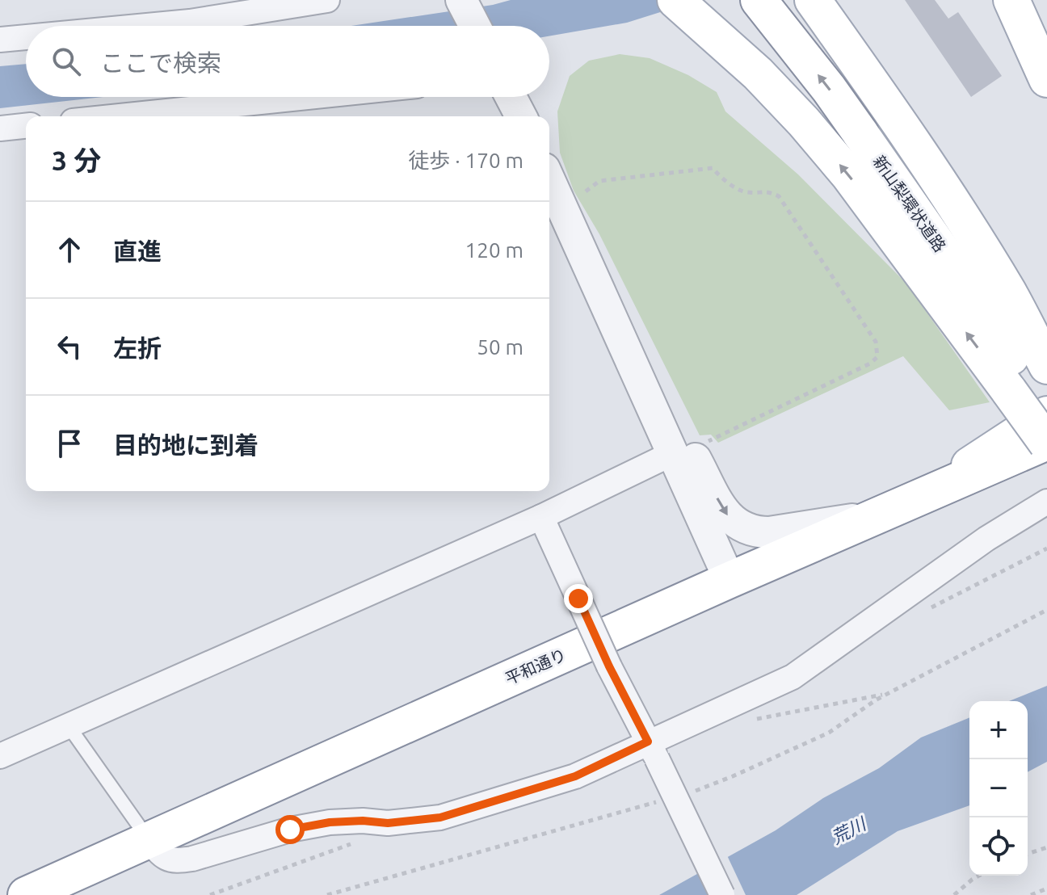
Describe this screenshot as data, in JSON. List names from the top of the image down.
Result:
{
  "streets": {
    "main road": ["新山梨環状道路", "平和通り"]
  },
  "water": ["荒川"],
  "page": {
    "search": "ここで検索",
    "heading": ["3 分", "徒歩 · 170 m"],
    "list": [
      ["直進", "120 m"],
      ["左折", "50 m"],
      "目的地に到着"
    ],
    "map_buttons": ["+", "−"]
  }
}
